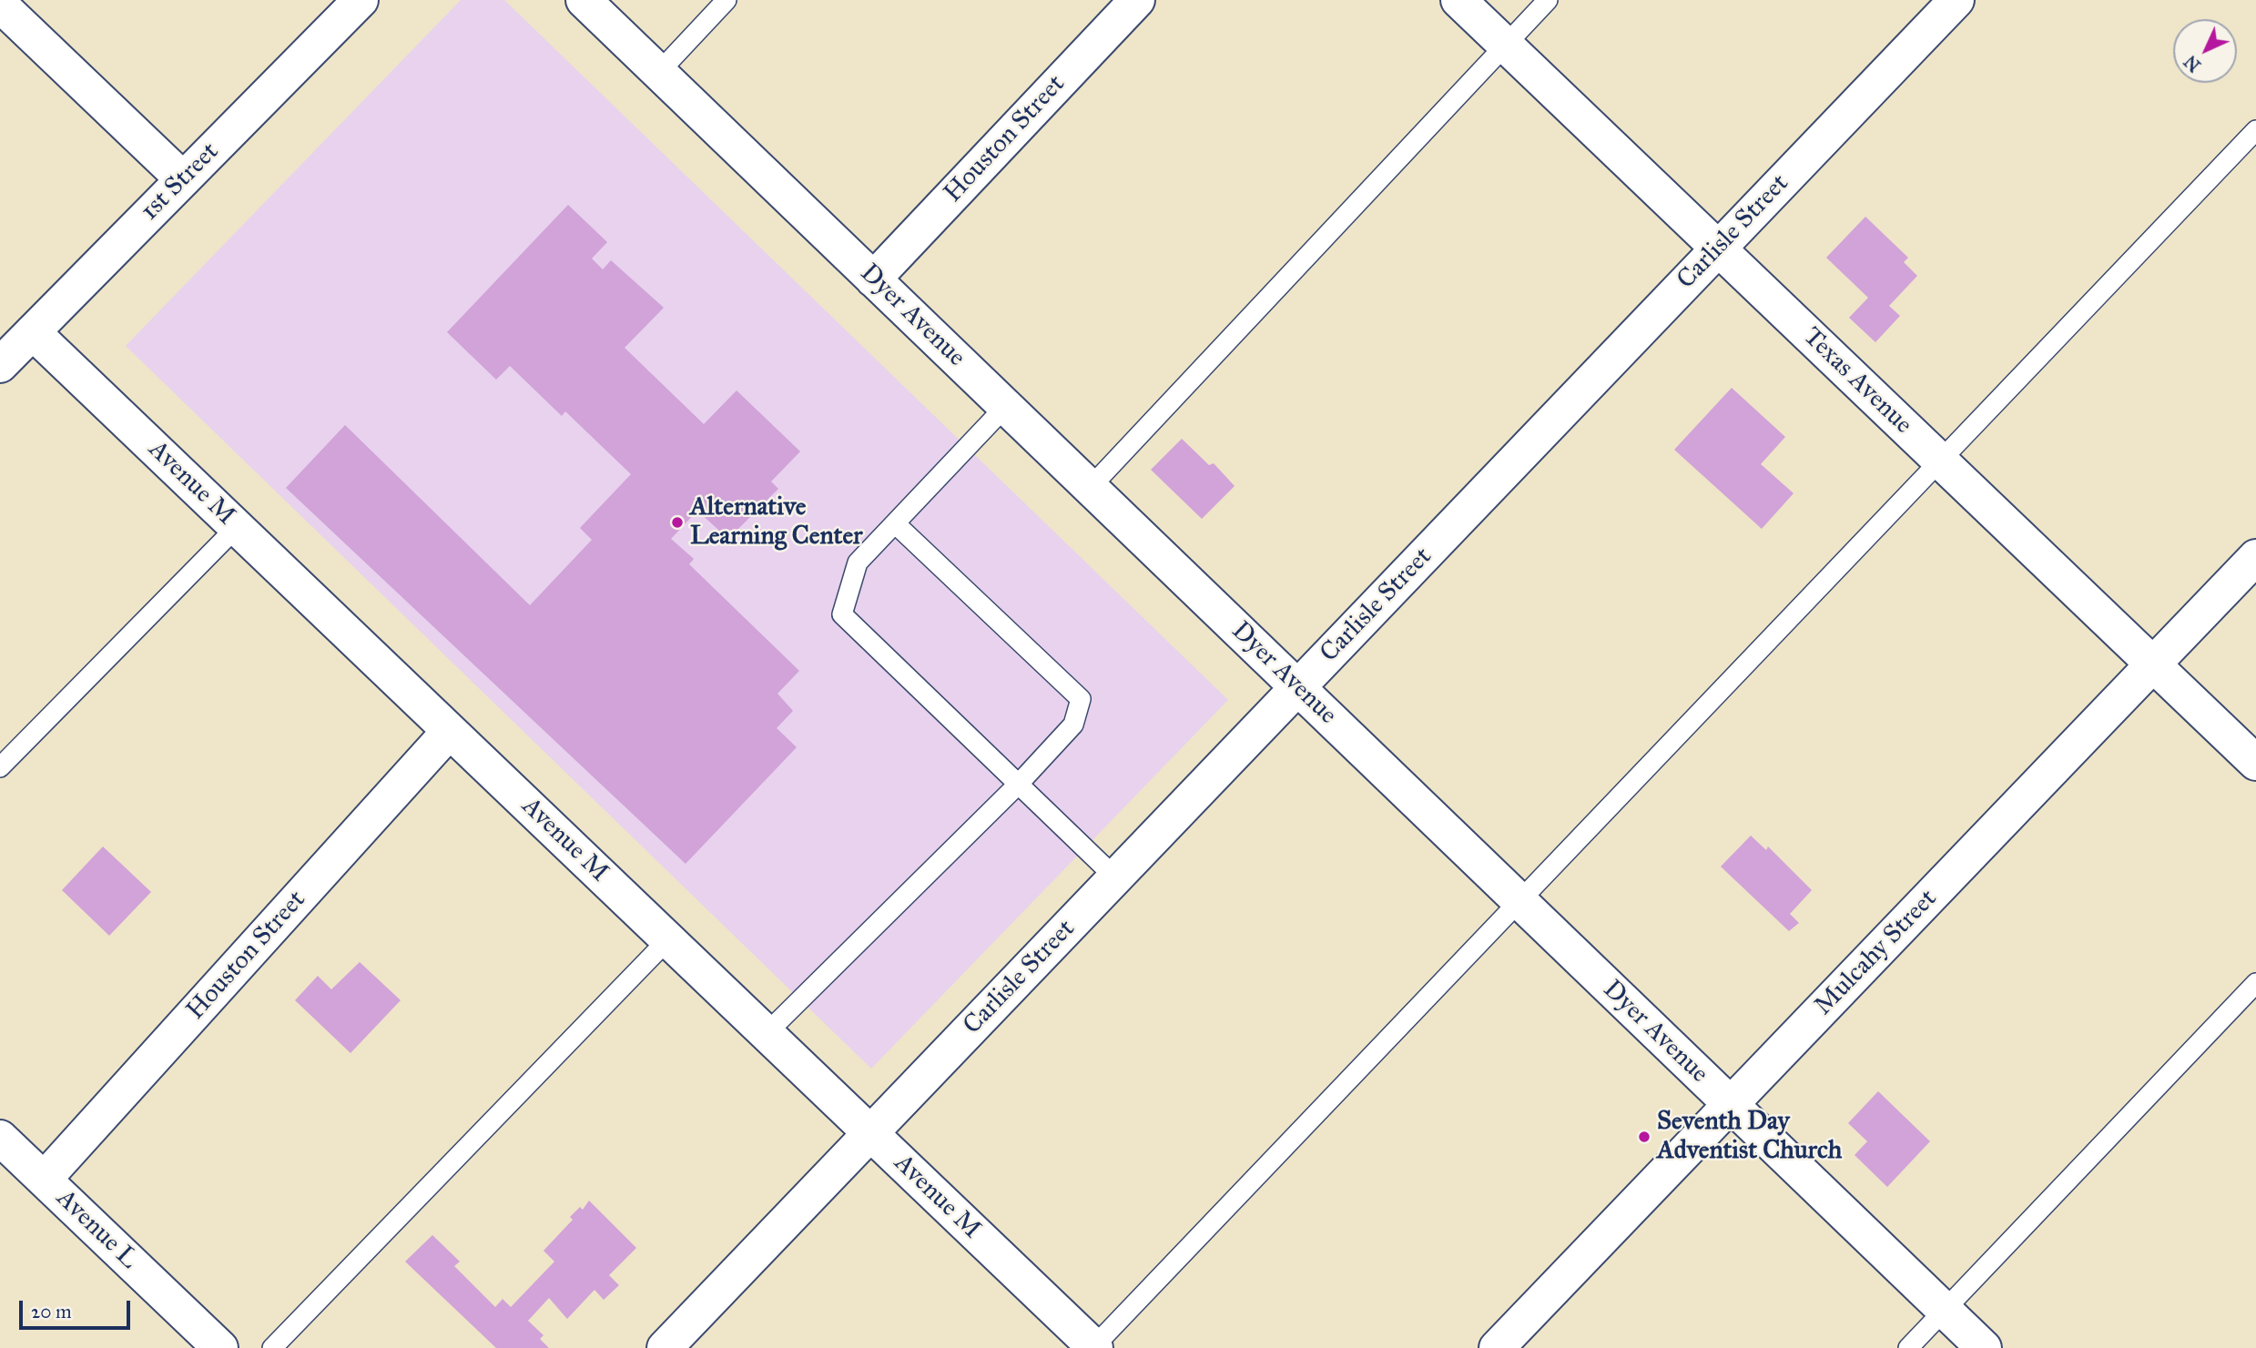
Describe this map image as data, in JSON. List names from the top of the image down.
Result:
{
  "streets": {
    "street": [
      "Houston Street",
      "1st Street",
      "Carlisle Street",
      "Dyer Avenue",
      "Texas Avenue",
      "Avenue M",
      "Mulcahy Street",
      "Avenue L"
    ]
  },
  "crossings": [
    ["Houston Street", "Dyer Avenue"],
    ["Houston Street", "Avenue M"],
    ["Houston Street", "Avenue L"],
    ["1st Street", "Avenue M"],
    ["Carlisle Street", "Dyer Avenue"],
    ["Carlisle Street", "Texas Avenue"],
    ["Carlisle Street", "Avenue M"],
    ["Dyer Avenue", "Mulcahy Street"],
    ["Texas Avenue", "Mulcahy Street"]
  ],
  "places": ["Alternative Learning Center", "Seventh Day Adventist Church"],
  "scale_bar": "20 m",
  "north": "bottom left"
}
